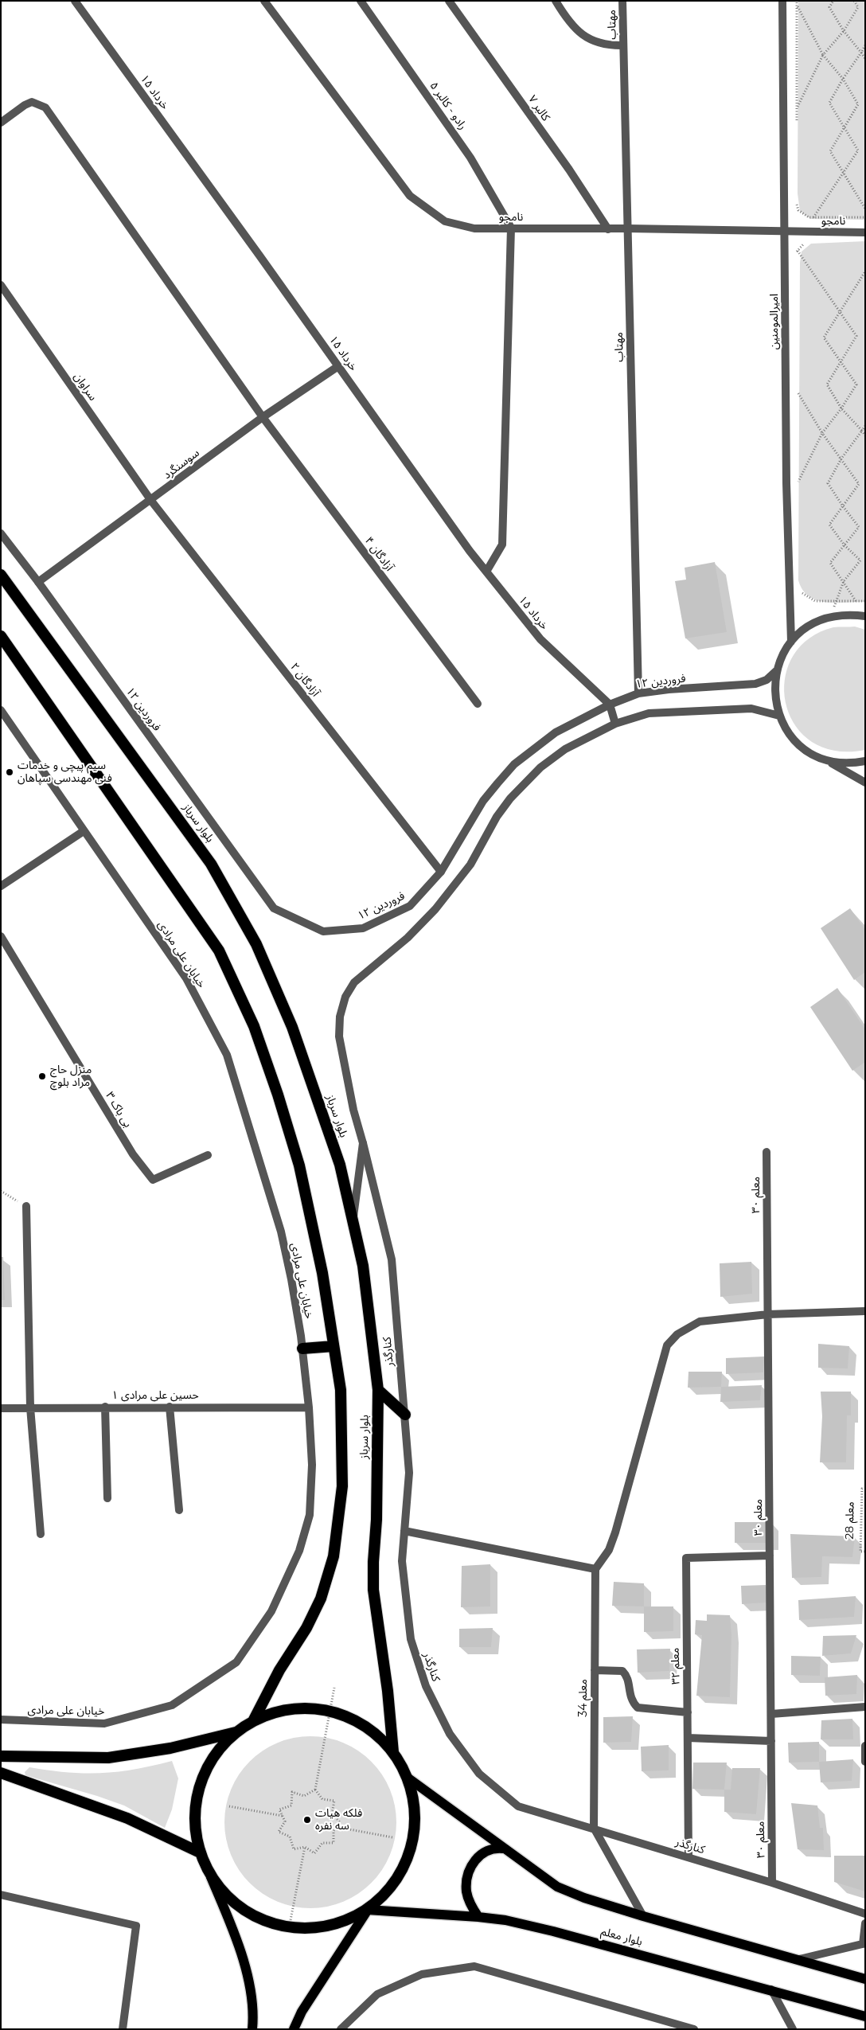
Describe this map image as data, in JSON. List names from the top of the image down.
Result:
{
  "streets": {
    "highway": ["بلوار سرباز"],
    "main road": ["بلوار معلم"],
    "street": [
      "مهتاب",
      "۱۵ خرداد",
      "رادو - کالبر ۵",
      "کالبر ۷",
      "نامجو",
      "امیرالمومنین",
      "سراوان",
      "سوسنگرد",
      "آزادگان ۴",
      "آزادگان ۲",
      "۱۲ فروردین",
      "خیابان علی مرادی",
      "بی باک ۳",
      "معلم ۳۰",
      "کنارگذر",
      "حسین علی مرادی ۱",
      "معلم ۳۲",
      "معلم 34"
    ],
    "path": ["معلم 28"]
  },
  "crossings": [
    ["مهتاب", "نامجو"],
    ["مهتاب", "۱۲ فروردین"],
    ["۱۵ خرداد", "سوسنگرد"],
    ["۱۵ خرداد", "۱۲ فروردین"],
    ["رادو - کالبر ۵", "نامجو"],
    ["کالبر ۷", "نامجو"],
    ["نامجو", "امیرالمومنین"],
    ["سراوان", "سوسنگرد"],
    ["سراوان", "آزادگان ۲"],
    ["سوسنگرد", "آزادگان ۴"],
    ["سوسنگرد", "آزادگان ۲"],
    ["سوسنگرد", "۱۲ فروردین"],
    ["آزادگان ۲", "۱۲ فروردین"],
    ["خیابان علی مرادی", "حسین علی مرادی ۱"],
    ["معلم ۳۰", "کنارگذر"],
    ["معلم ۳۰", "معلم ۳۲"],
    ["کنارگذر", "معلم ۳۲"],
    ["کنارگذر", "معلم 34"]
  ],
  "places": ["سیم پیچی و خدمات فنی مهندسی سپاهان", "منزل حاج مراد بلوچ", "فلکه هیات سه نفره"]
}
